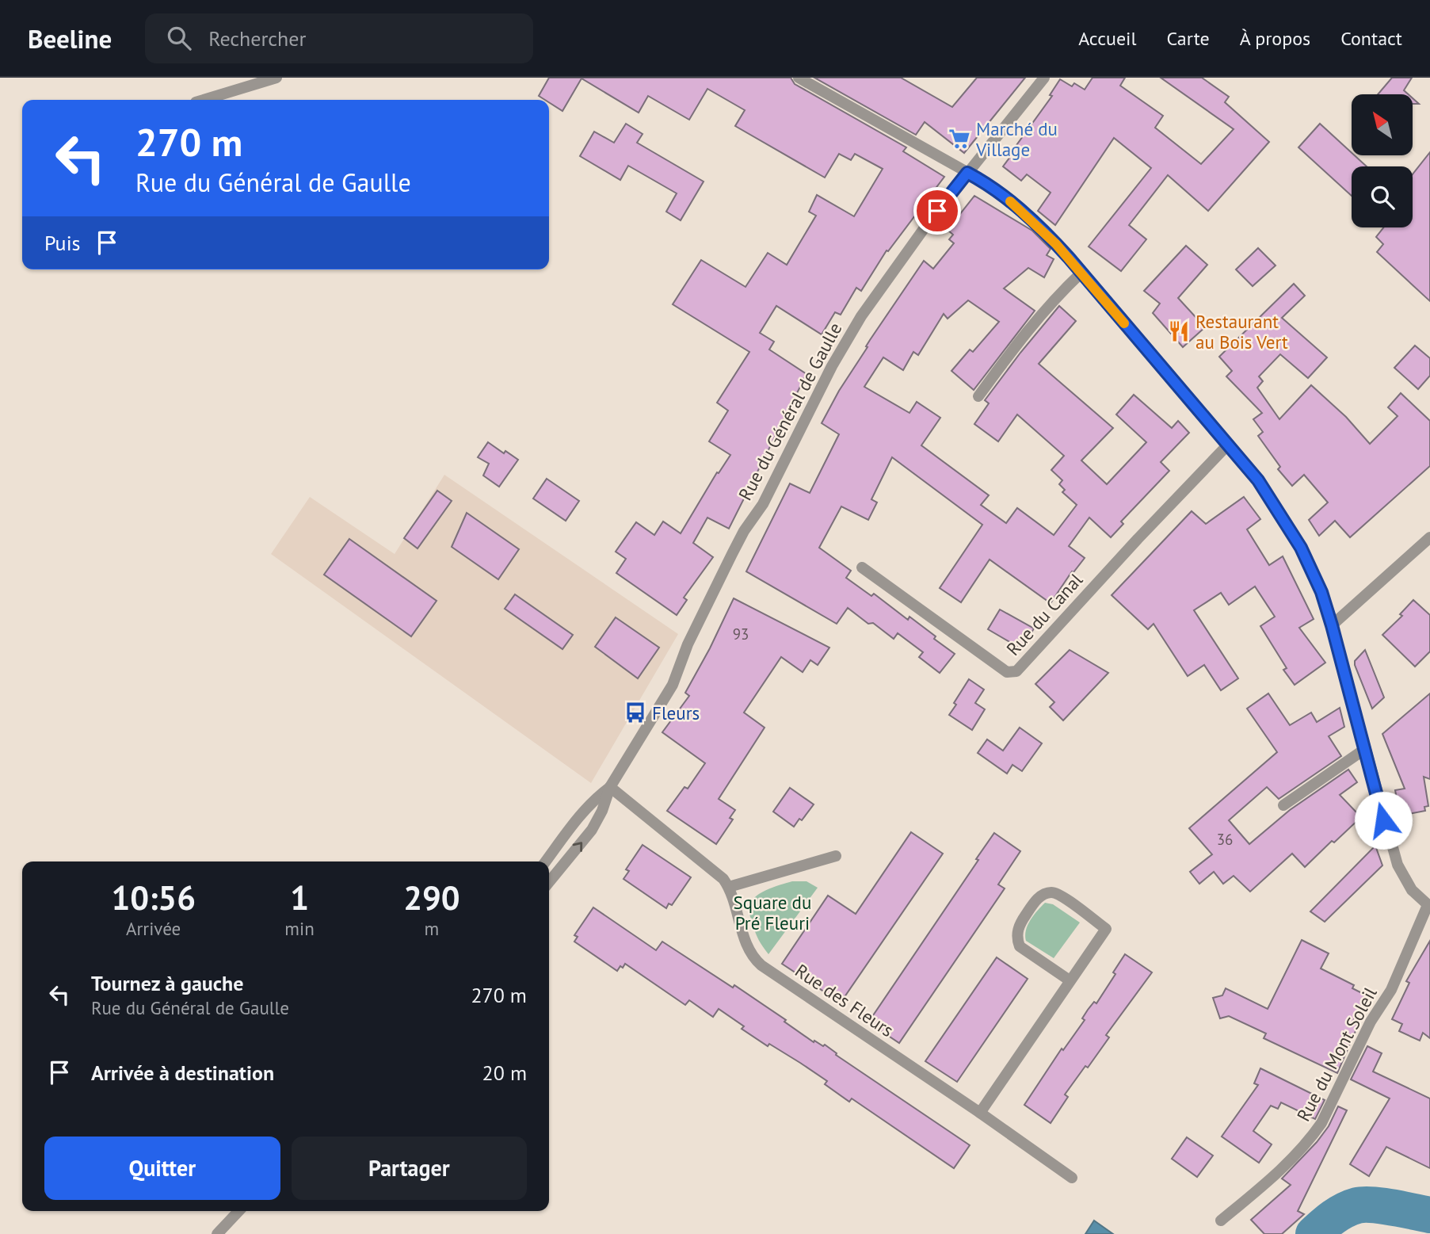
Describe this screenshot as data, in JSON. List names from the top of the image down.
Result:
{
  "streets": {
    "street": [
      "Rue du Général de Gaulle",
      "Rue du Canal",
      "Rue des Fleurs",
      "Rue du Mont Soleil"
    ]
  },
  "crossings": [
    ["Rue du Général de Gaulle", "Rue des Fleurs"]
  ],
  "parks": ["Square du Pré Fleuri"],
  "places": {
    "supermarket": ["Marché du Village"],
    "restaurant": ["Restaurant au Bois Vert"],
    "bus stop": ["Fleurs"]
  },
  "house_numbers": ["93", "36"],
  "north": "top left",
  "page": {
    "header": "Beeline",
    "search": "Rechercher",
    "nav": [
      "Accueil",
      "Carte",
      "À propos",
      "Contact"
    ],
    "turn": ["270 m", "Rue du Général de Gaulle"],
    "then": "Puis",
    "eta": [
      "10:56",
      "Arrivée",
      "1",
      "min",
      "290",
      "m"
    ],
    "list": [
      {
        "name": "Tournez à gauche",
        "note": "Rue du Général de Gaulle",
        "value": "270 m"
      },
      {
        "name": "Arrivée à destination",
        "value": "20 m"
      }
    ],
    "buttons": ["Quitter", "Partager"]
  }
}
